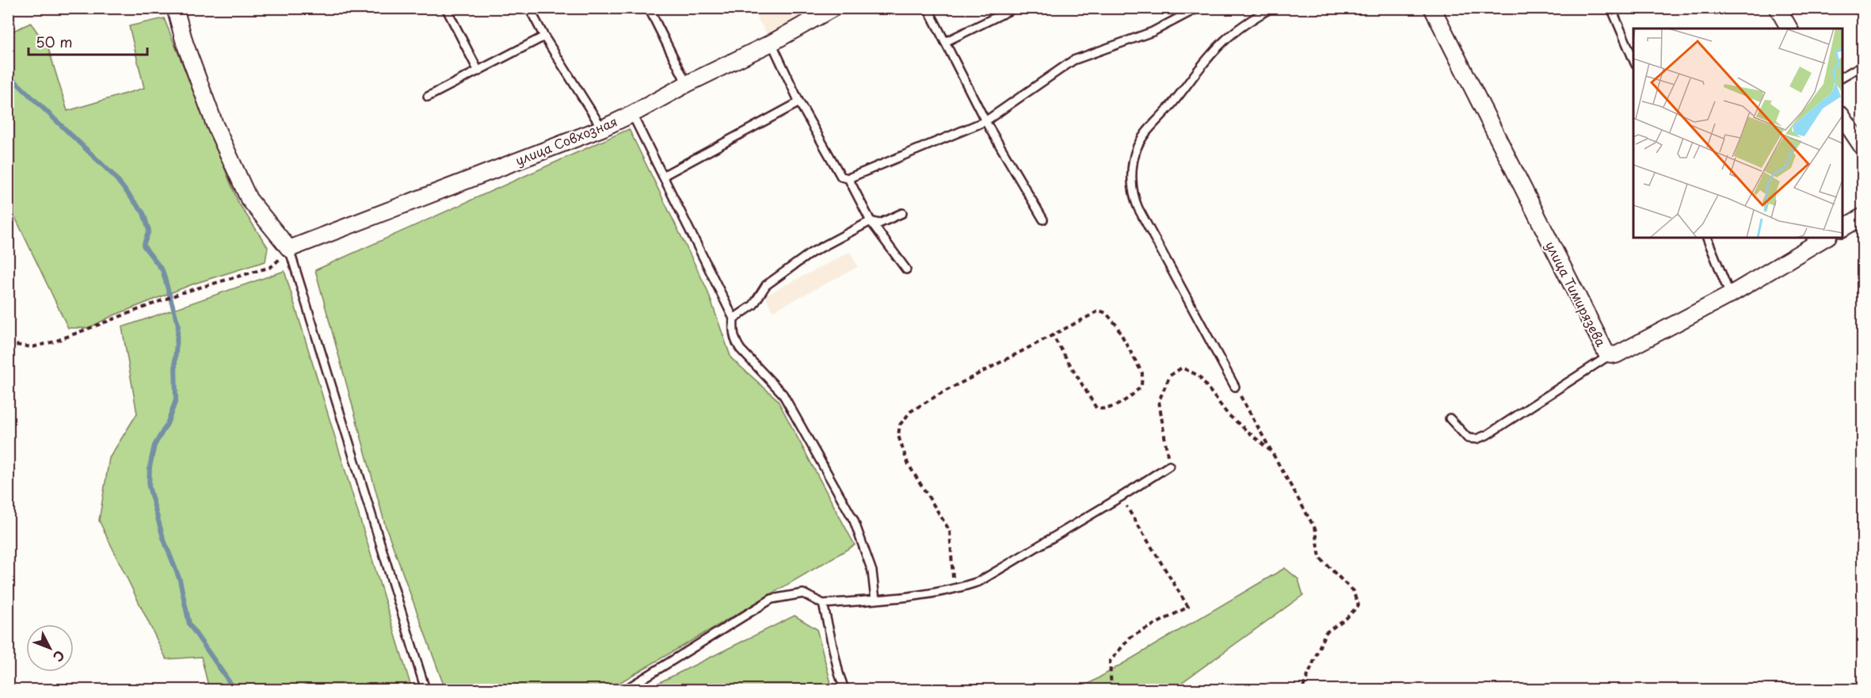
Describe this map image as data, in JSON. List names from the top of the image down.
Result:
{
  "streets": {
    "street": ["улица Совхозная", "улица Тимирязева"]
  },
  "scale_bar": "50 m",
  "north": "bottom right"
}
